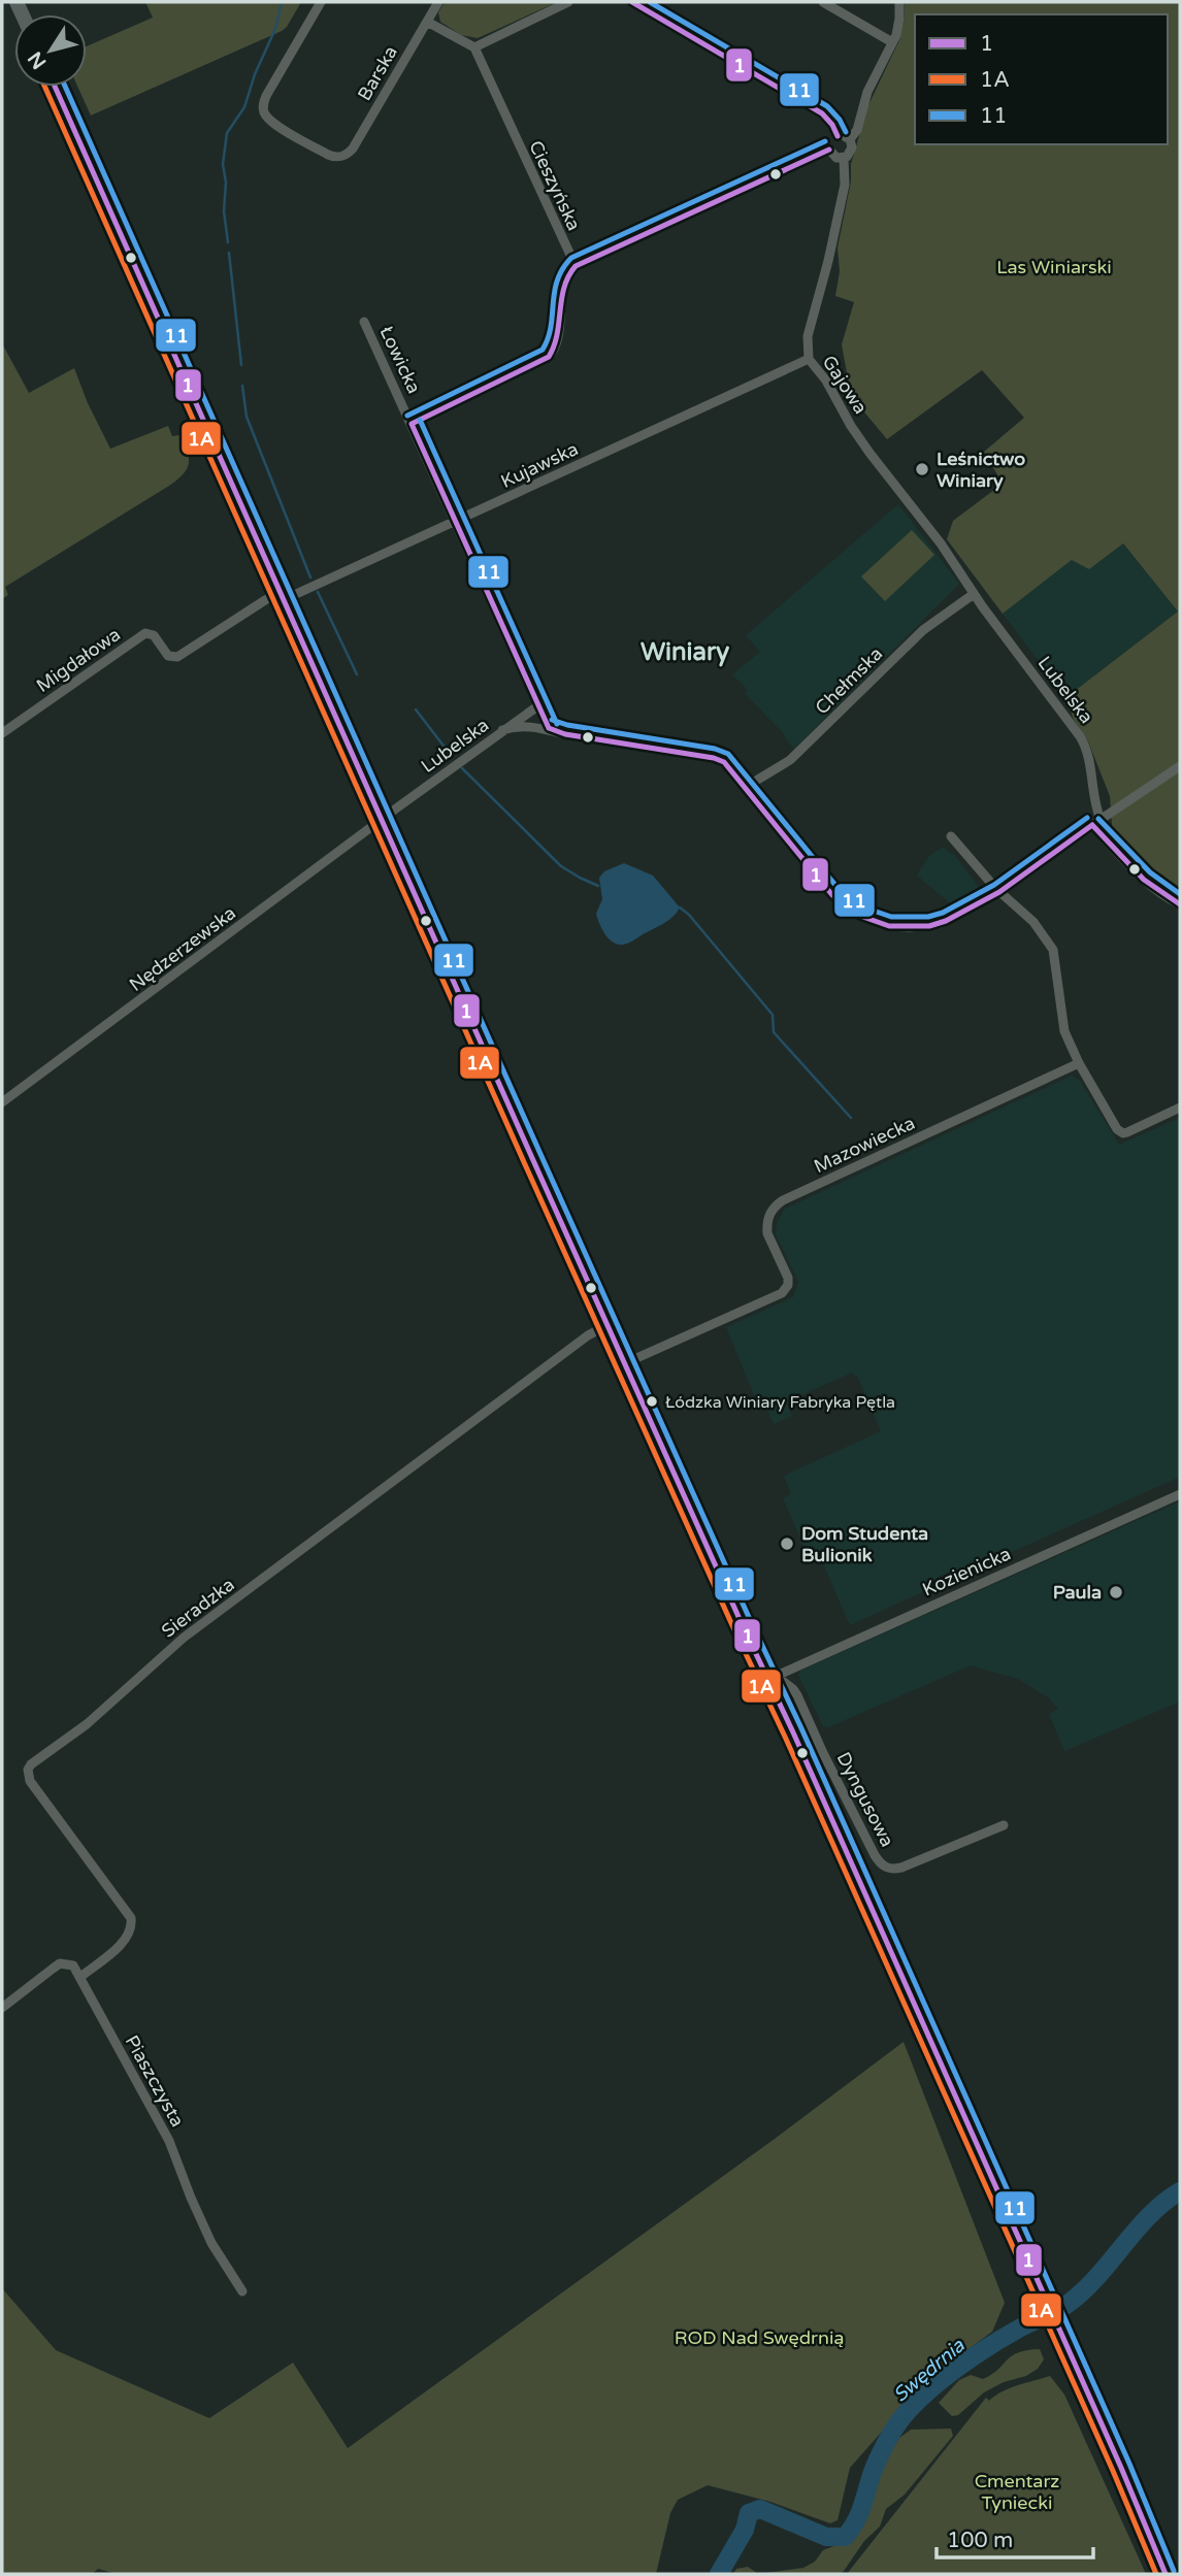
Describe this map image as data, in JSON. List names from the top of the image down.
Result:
{
  "streets": {
    "street": [
      "Barska",
      "Cieszyńska",
      "Łowicka",
      "Gajowa",
      "Kujawska",
      "Migdałowa",
      "Chełmska",
      "Lubelska",
      "Nędzerzewska",
      "Mazowiecka",
      "Kozienicka",
      "Sieradzka",
      "Dyngusowa",
      "Piaszczysta"
    ]
  },
  "crossings": [
    ["Łowicka", "Kujawska"],
    ["Łowicka", "Lubelska"],
    ["Gajowa", "Kujawska"],
    ["Gajowa", "Chełmska"],
    ["Gajowa", "Lubelska"],
    ["Kujawska", "Migdałowa"],
    ["Chełmska", "Lubelska"],
    ["Lubelska", "Nędzerzewska"],
    ["Kozienicka", "Dyngusowa"],
    ["Sieradzka", "Piaszczysta"]
  ],
  "districts": ["Winiary"],
  "water": ["Swędrnia"],
  "parks": ["Las Winiarski", "ROD Nad Swędrnią", "Cmentarz Tyniecki"],
  "places": [
    "Leśnictwo Winiary",
    "Łódzka Winiary Fabryka Pętla",
    "Dom Studenta Bulionik",
    "Paula"
  ],
  "lines": ["transit line 1", "transit line 11", "transit line 1A"],
  "legend": ["1", "1A", "11"],
  "scale_bar": "100 m",
  "north": "bottom left"
}
